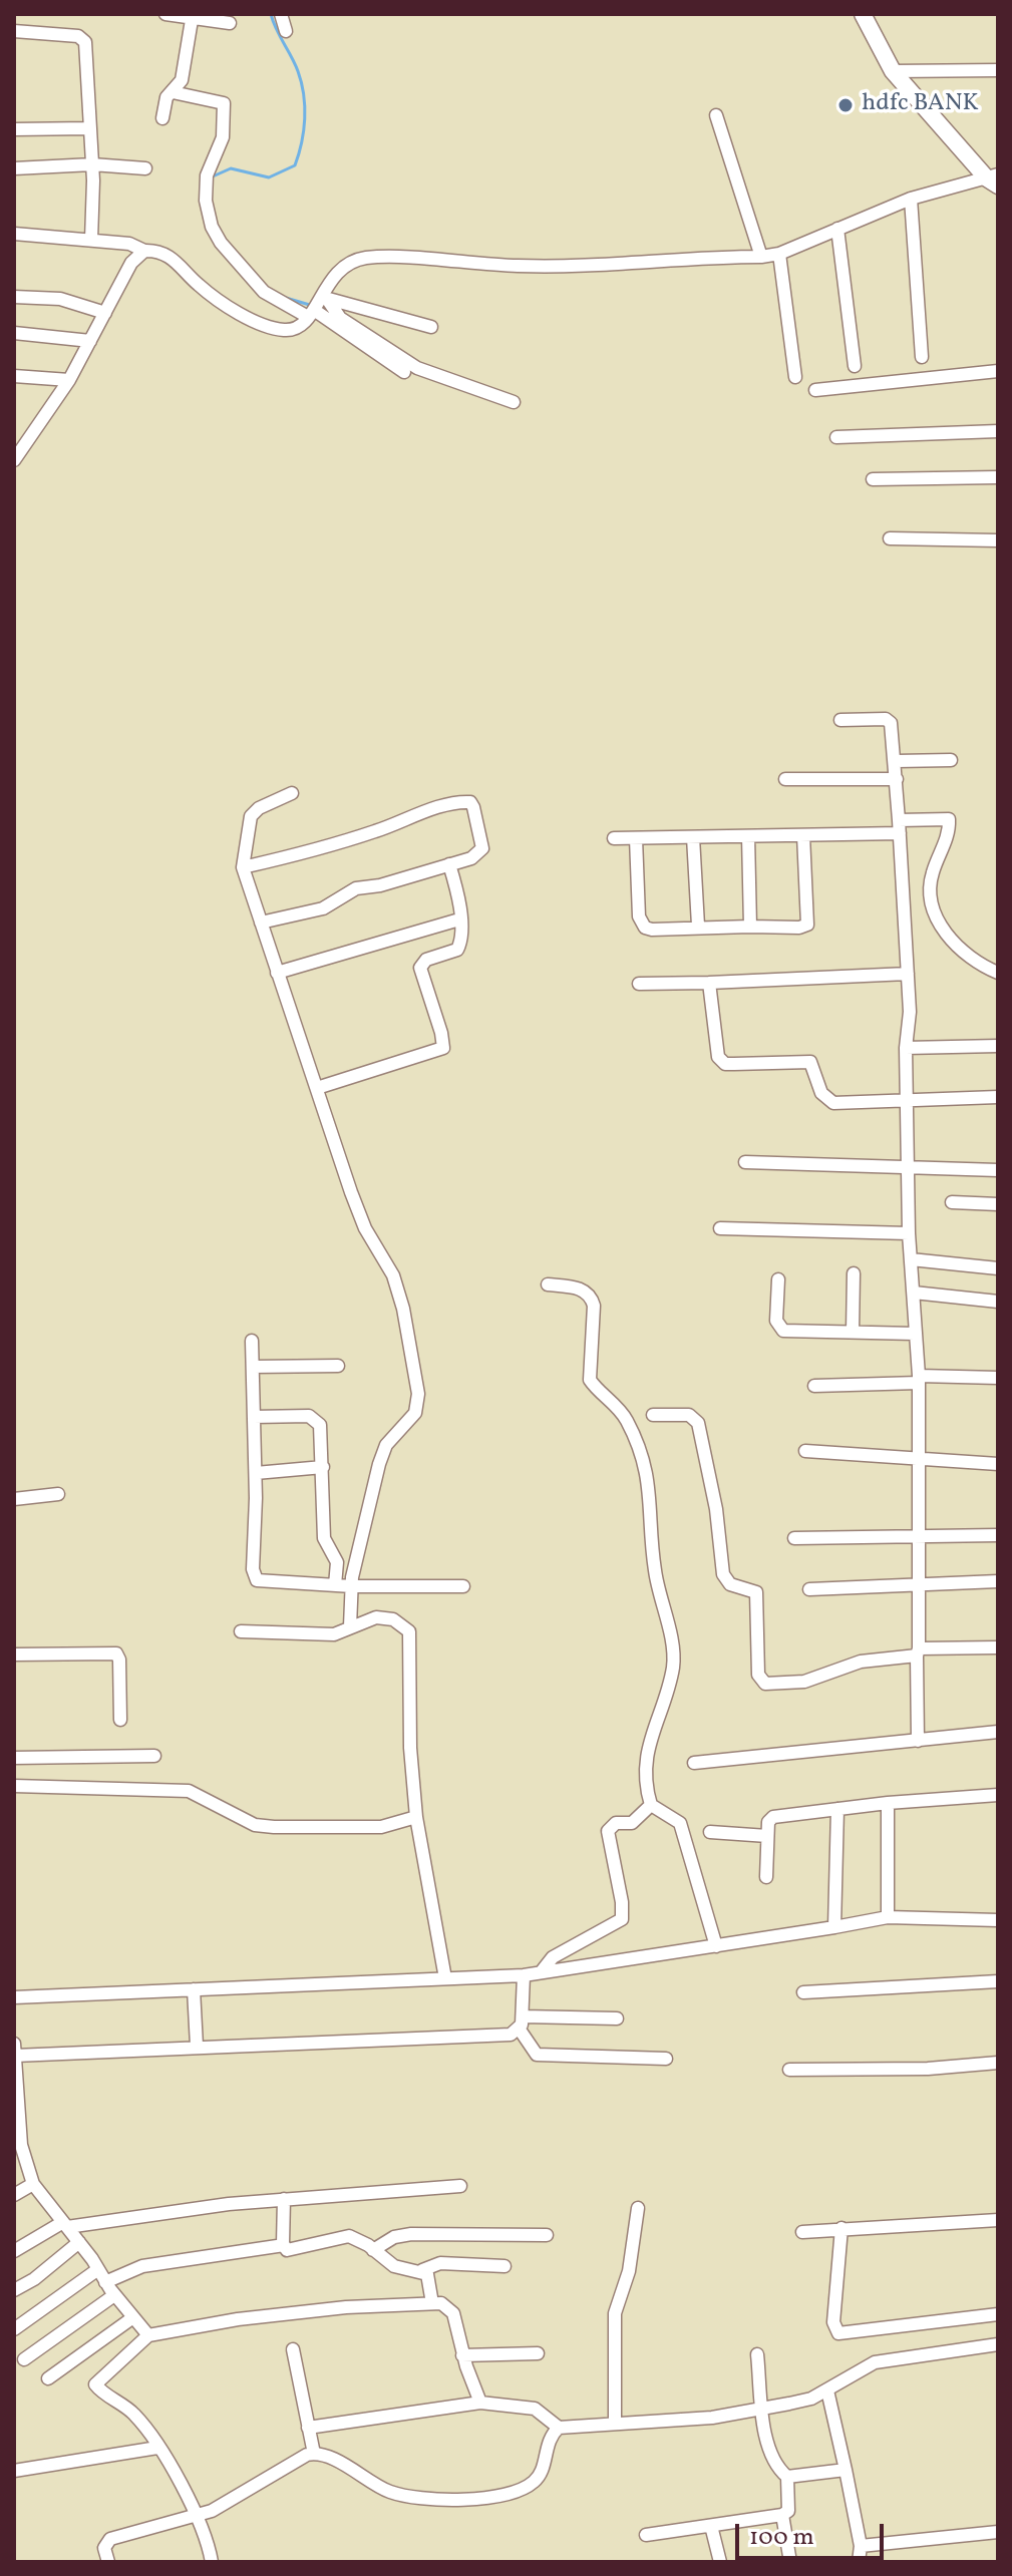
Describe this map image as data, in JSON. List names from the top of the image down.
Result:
{
  "places": ["hdfc BANK"],
  "scale_bar": "100 m"
}
